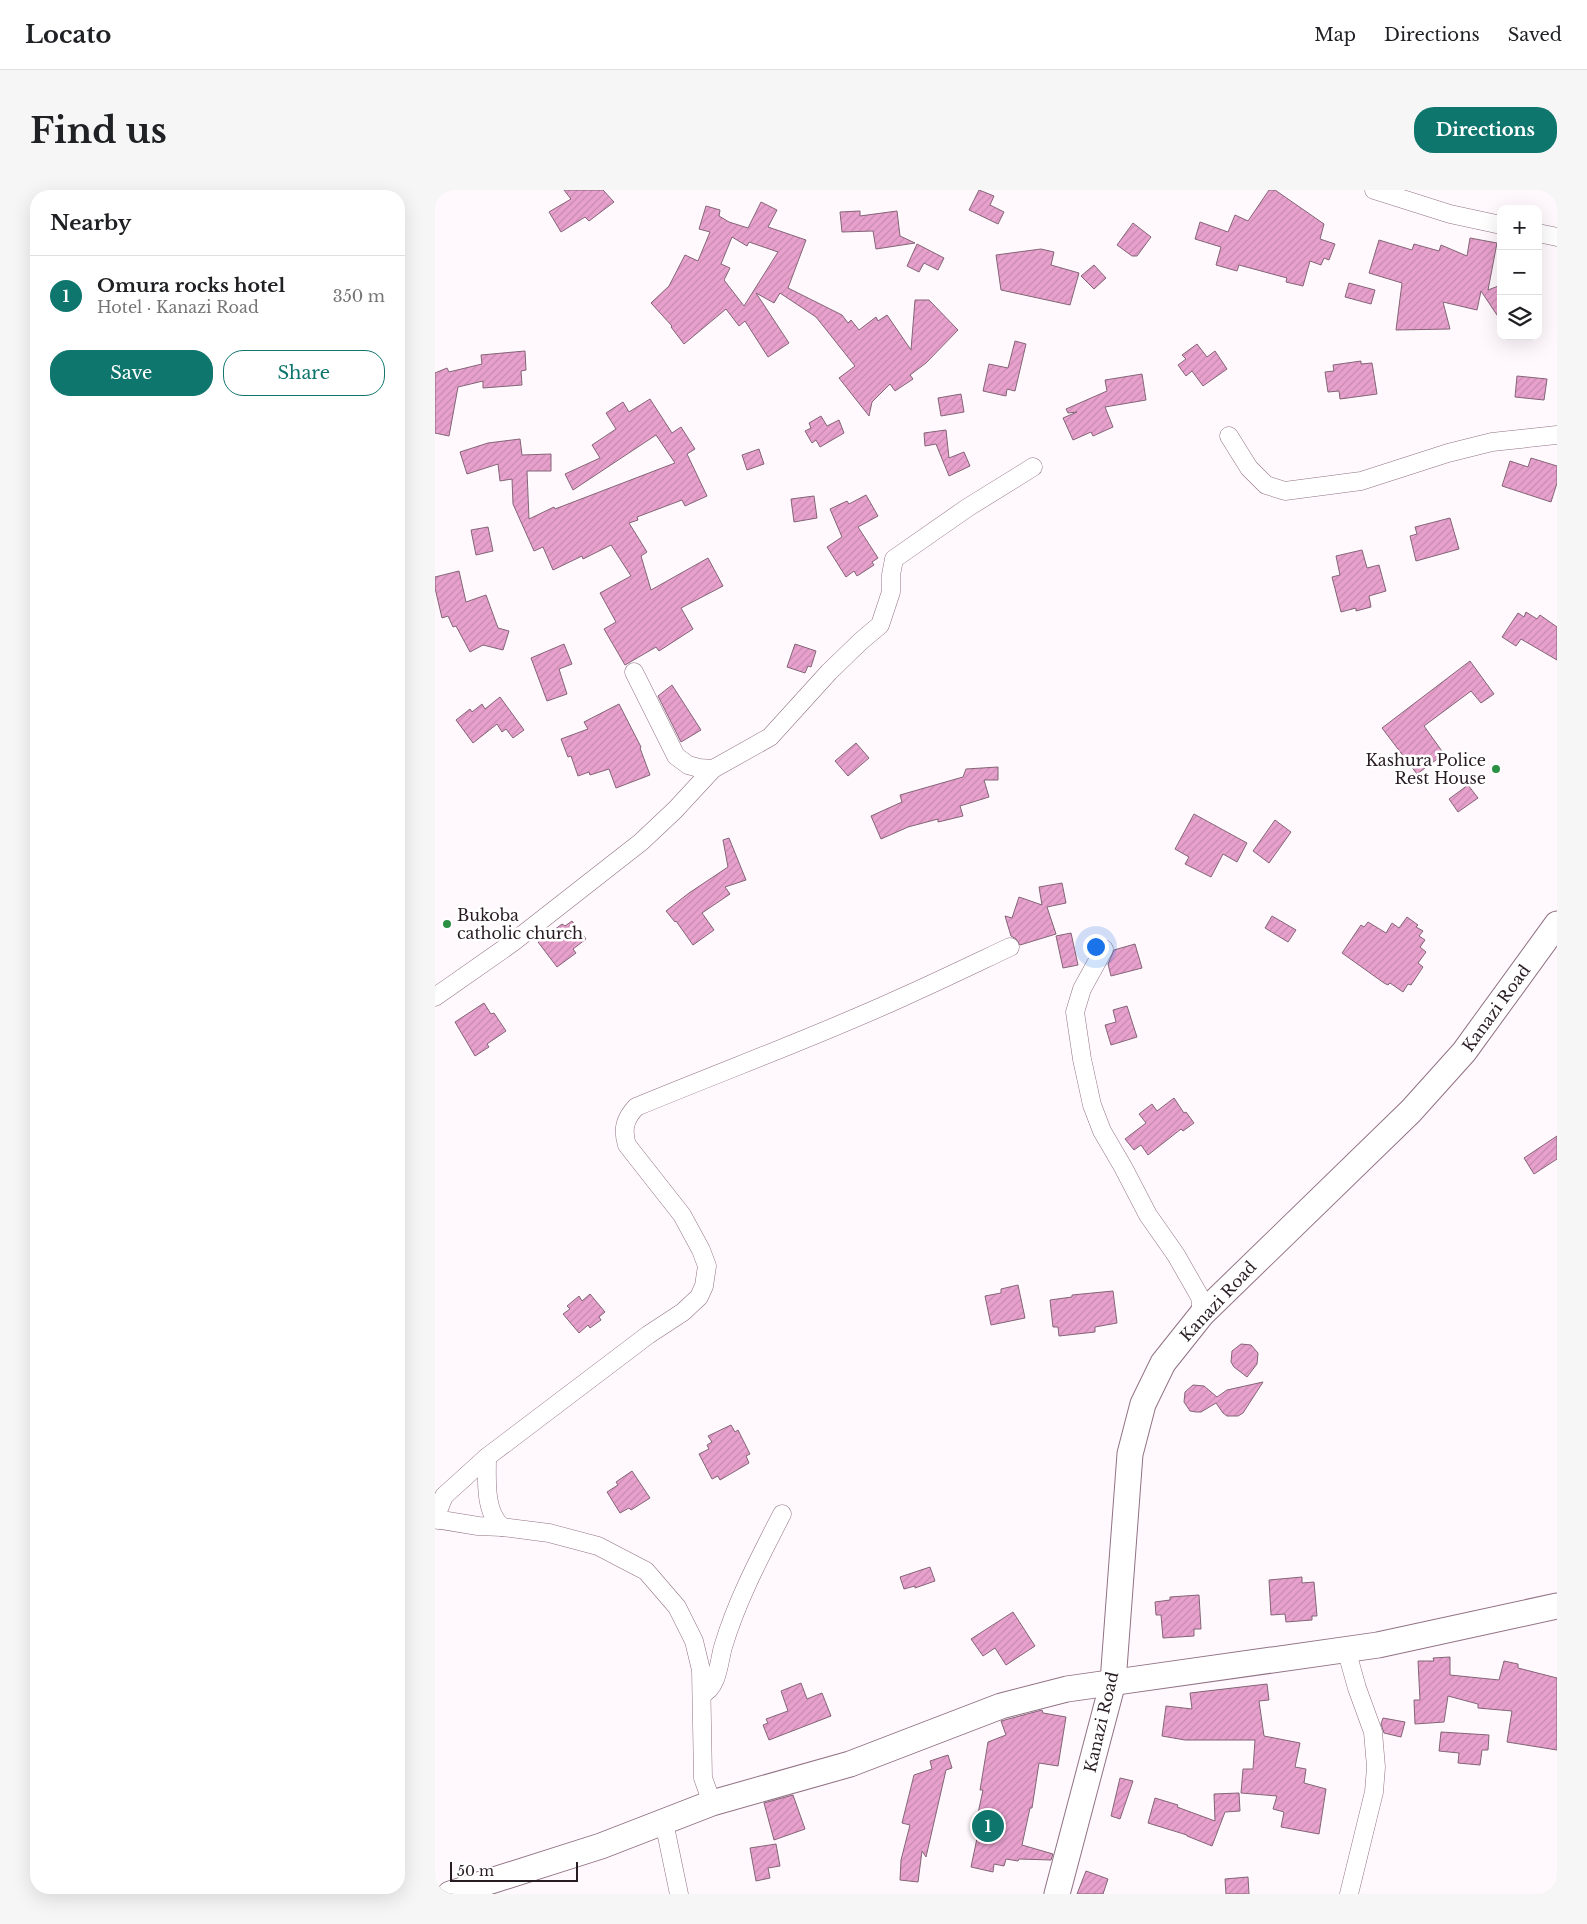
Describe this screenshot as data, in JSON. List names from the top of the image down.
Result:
{
  "streets": {
    "street": ["Kanazi Road"]
  },
  "places": ["Kashura Police Rest House", "Bukoba catholic church"],
  "scale_bar": "50 m",
  "page": {
    "header": "Locato",
    "nav": ["Map", "Directions", "Saved"],
    "buttons": [
      "Directions",
      ["Save", "Share"]
    ],
    "title": "Find us",
    "heading": "Nearby",
    "map_buttons": ["+", "−"],
    "list": [
      {
        "mark": "1",
        "name": "Omura rocks hotel",
        "note": "Hotel · Kanazi Road",
        "value": "350 m"
      }
    ],
    "pins": "1",
    "scale": "50 m"
  }
}
